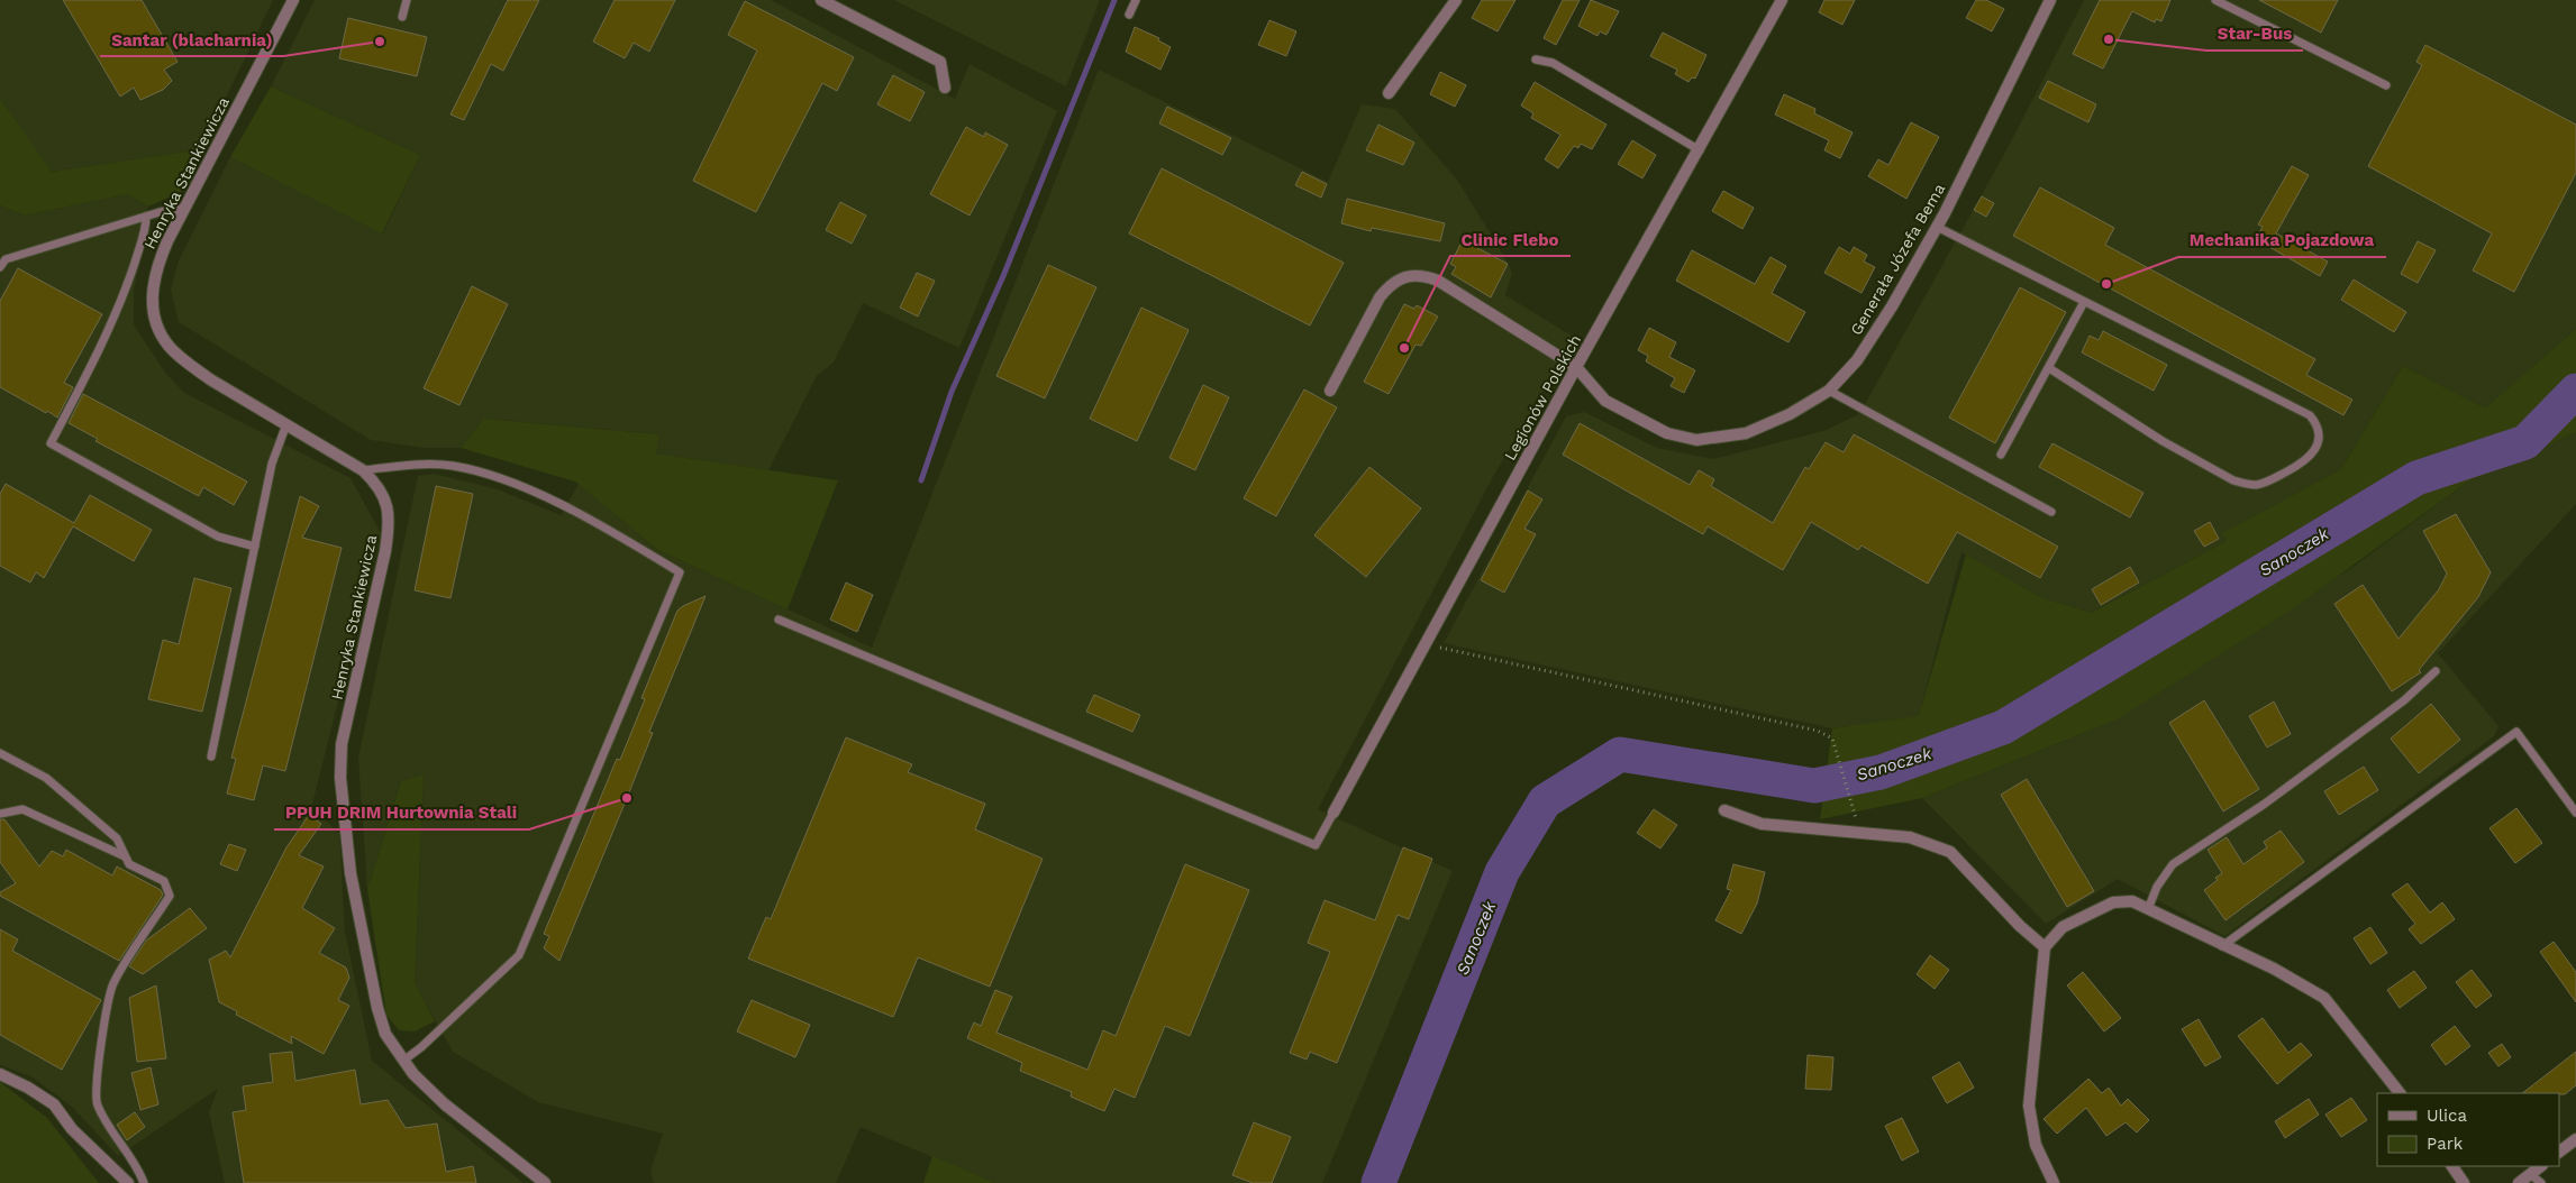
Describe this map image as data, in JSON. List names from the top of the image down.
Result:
{
  "streets": {
    "street": ["Henryka Stankiewicza", "Generała Józefa Bema", "Legionów Polskich"]
  },
  "crossings": [
    ["Generała Józefa Bema", "Legionów Polskich"]
  ],
  "water": ["Sanoczek"],
  "places": [
    "Star-Bus",
    "Santar (blacharnia)",
    "Mechanika Pojazdowa",
    "Clinic Flebo",
    "PPUH DRIM Hurtownia Stali"
  ],
  "legend": ["Ulica", "Park"]
}
